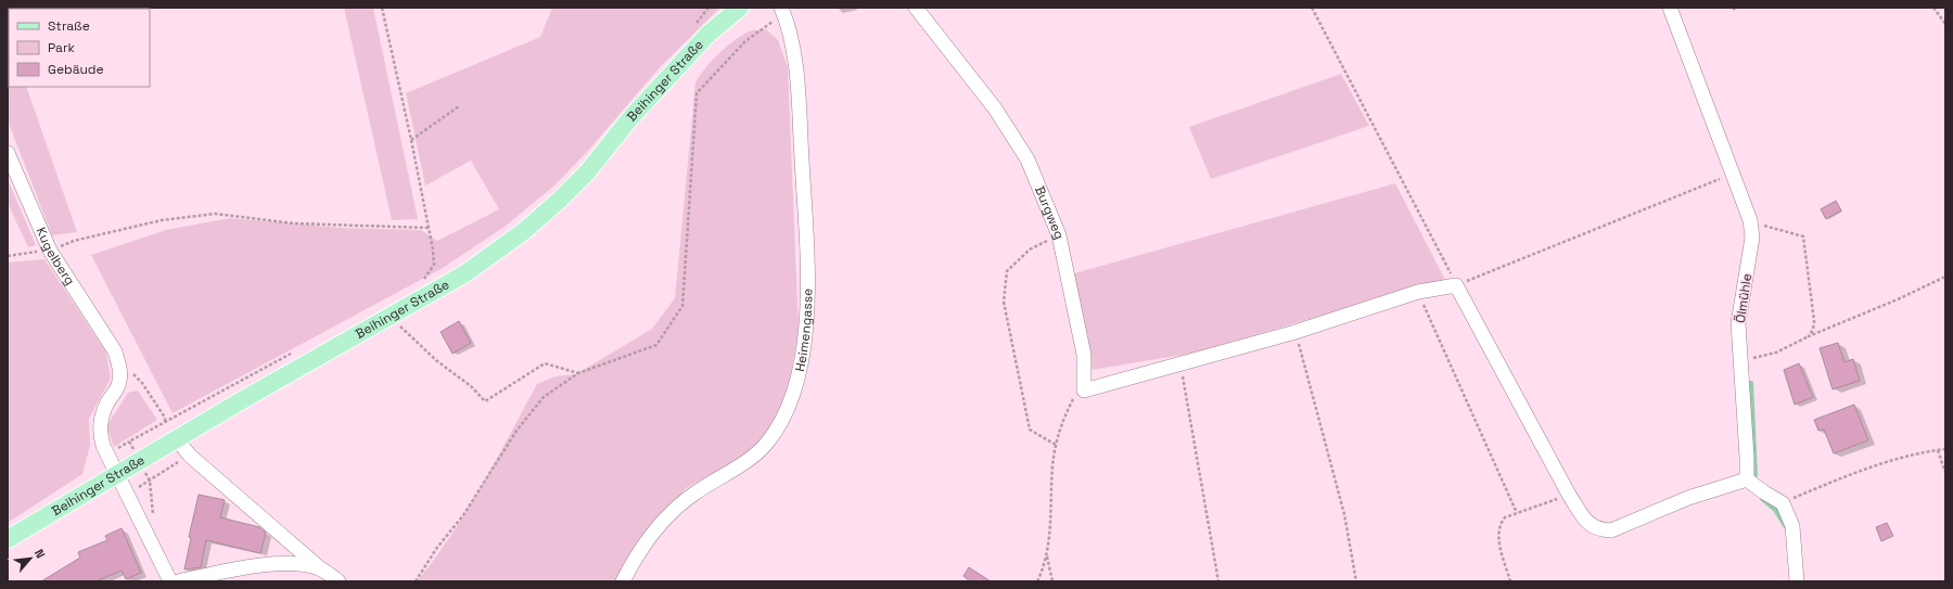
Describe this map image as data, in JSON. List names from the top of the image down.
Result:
{
  "streets": {
    "main road": ["Beihinger Straße"],
    "street": [
      "Burgweg",
      "Kugelberg",
      "Ölmühle",
      "Heimengasse"
    ]
  },
  "crossings": [
    ["Beihinger Straße", "Kugelberg"]
  ],
  "legend": ["Straße", "Park", "Gebäude"],
  "north": "top right"
}
